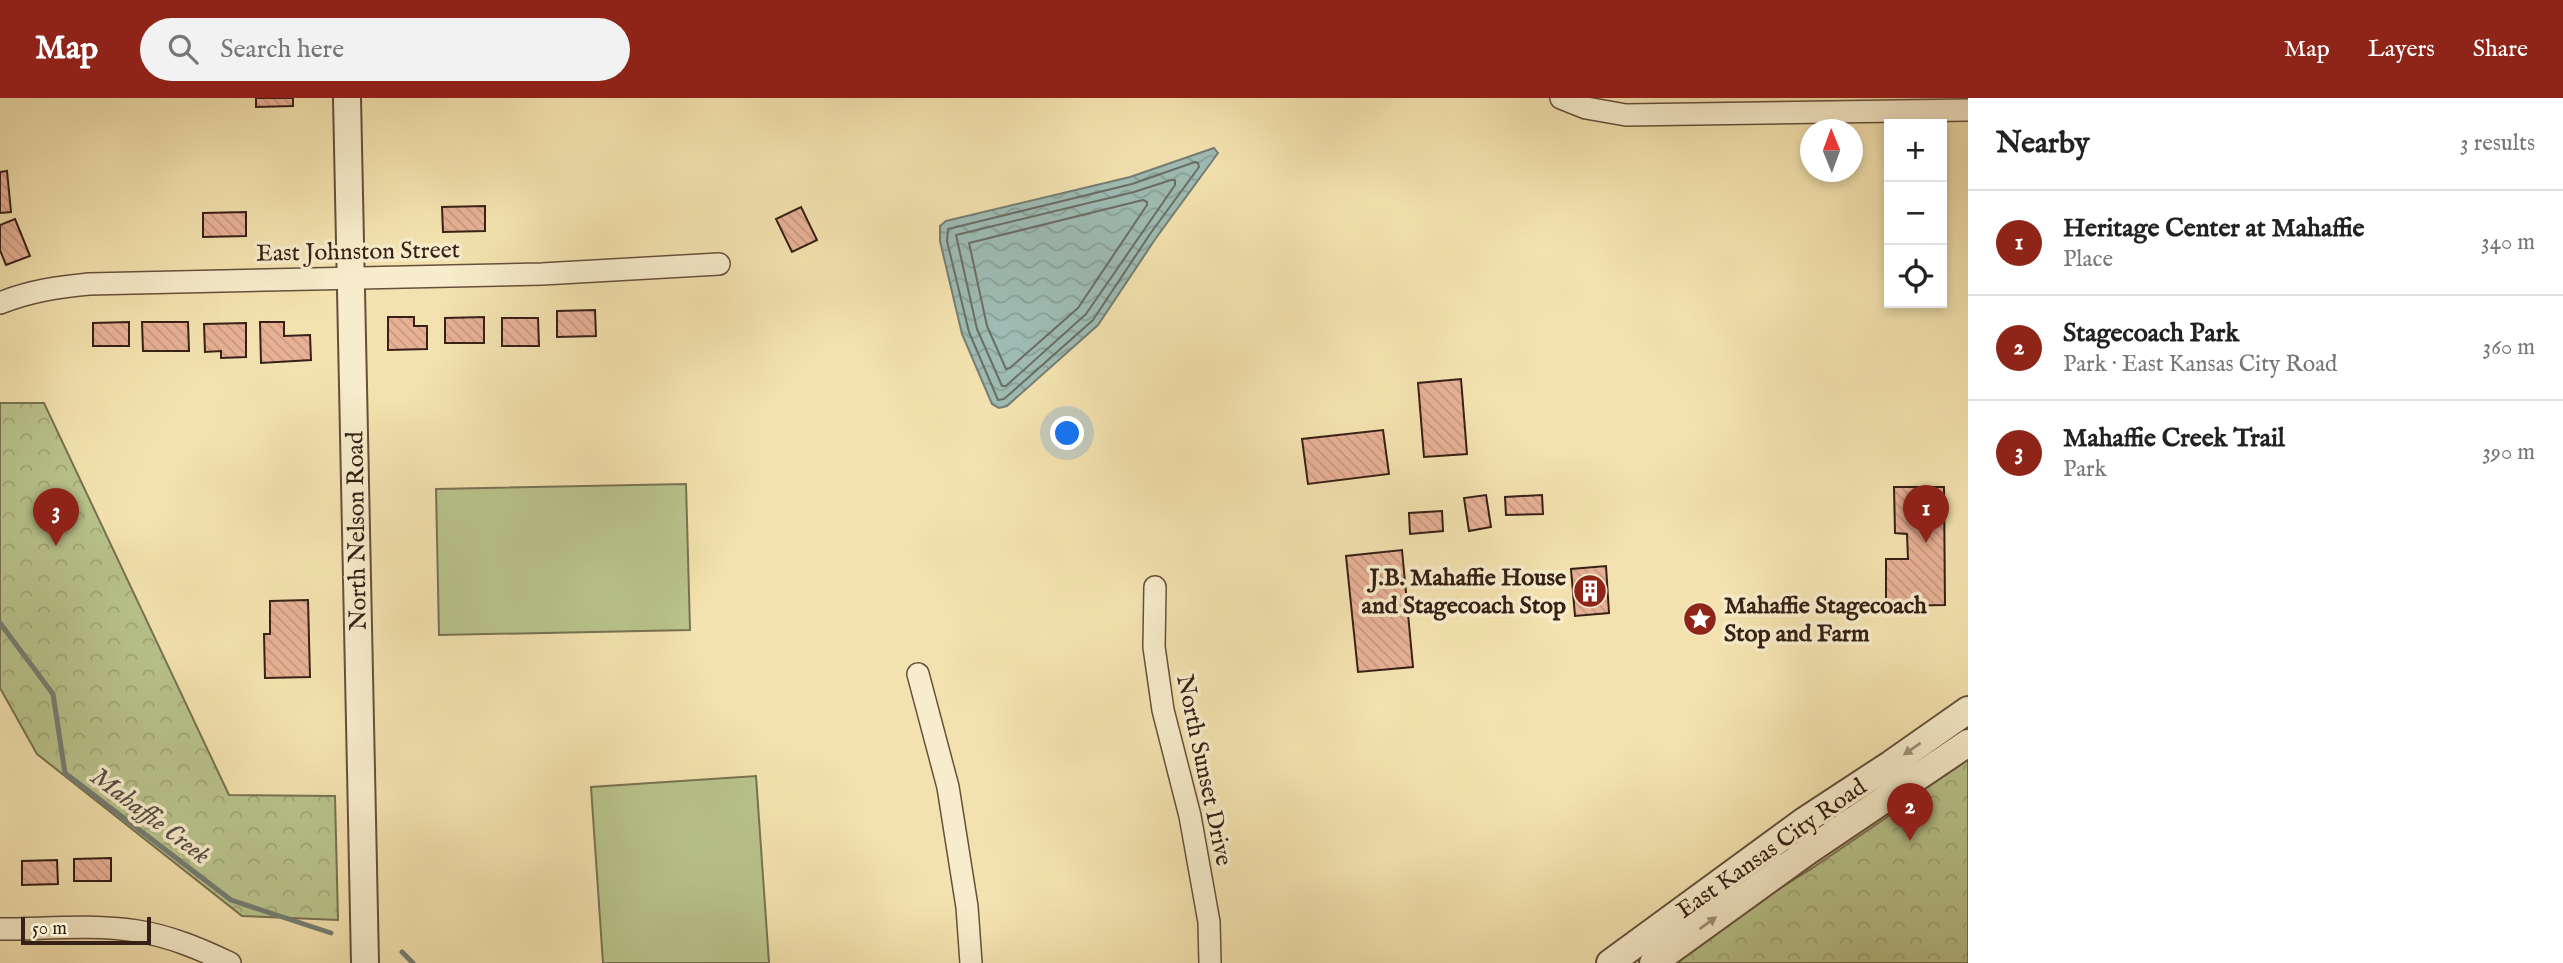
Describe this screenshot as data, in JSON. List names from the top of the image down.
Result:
{
  "streets": {
    "street": [
      "East Johnston Street",
      "North Nelson Road",
      "North Sunset Drive",
      "East Kansas City Road"
    ]
  },
  "crossings": [
    ["East Johnston Street", "North Nelson Road"]
  ],
  "water": ["Mahaffie Creek"],
  "places": {
    "building": ["J.B. Mahaffie House and Stagecoach Stop"],
    "place": ["Mahaffie Stagecoach Stop and Farm"]
  },
  "scale_bar": "50 m",
  "north": "top",
  "page": {
    "header": "Map",
    "search": "Search here",
    "nav": ["Map", "Layers", "Share"],
    "heading": ["Nearby", "3 results"],
    "map_buttons": ["+", "−"],
    "list": [
      {
        "mark": "1",
        "name": "Heritage Center at Mahaffie",
        "note": "Place",
        "value": "340 m"
      },
      {
        "mark": "2",
        "name": "Stagecoach Park",
        "note": "Park · East Kansas City Road",
        "value": "360 m"
      },
      {
        "mark": "3",
        "name": "Mahaffie Creek Trail",
        "note": "Park",
        "value": "390 m"
      }
    ],
    "pins": ["1", "3", "2"],
    "scale": "50 m"
  }
}
